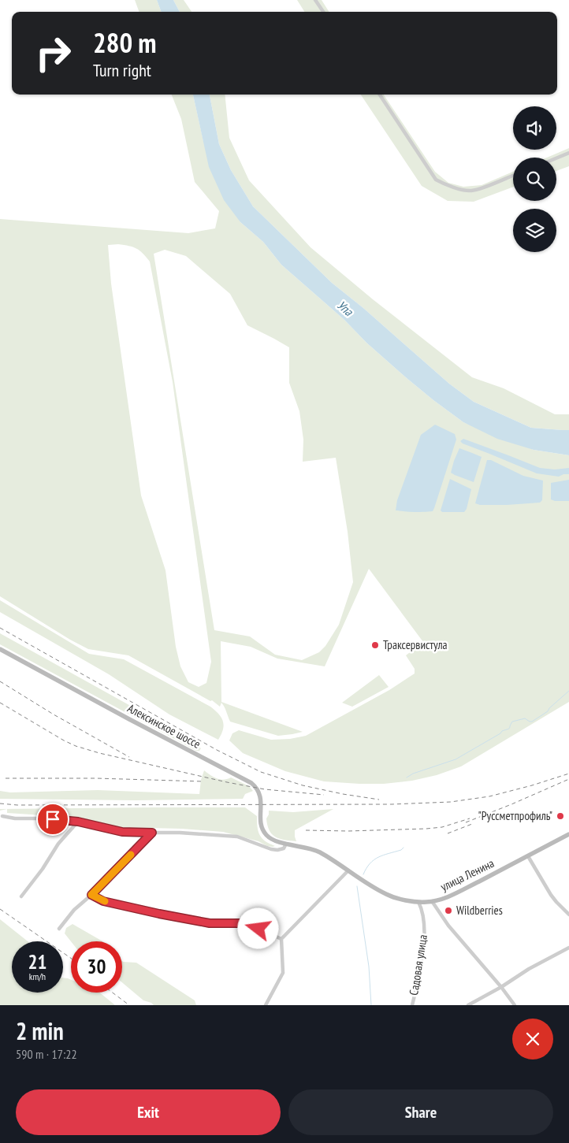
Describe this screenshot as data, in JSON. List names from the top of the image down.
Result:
{
  "streets": {
    "main road": ["Алексинское шоссе", "улица Ленина"],
    "street": ["Садовая улица"]
  },
  "crossings": [
    ["Алексинское шоссе", "улица Ленина"],
    ["улица Ленина", "Садовая улица"]
  ],
  "water": ["Упа"],
  "places": ["Траксервистула", "\"Руссметпрофиль\"", "Wildberries"],
  "page": {
    "turn": ["280 m", "Turn right"],
    "speed": "21 km/h",
    "limit": "30",
    "heading": ["2 min", "590 m · 17:22"],
    "buttons": ["Exit", "Share"]
  }
}
